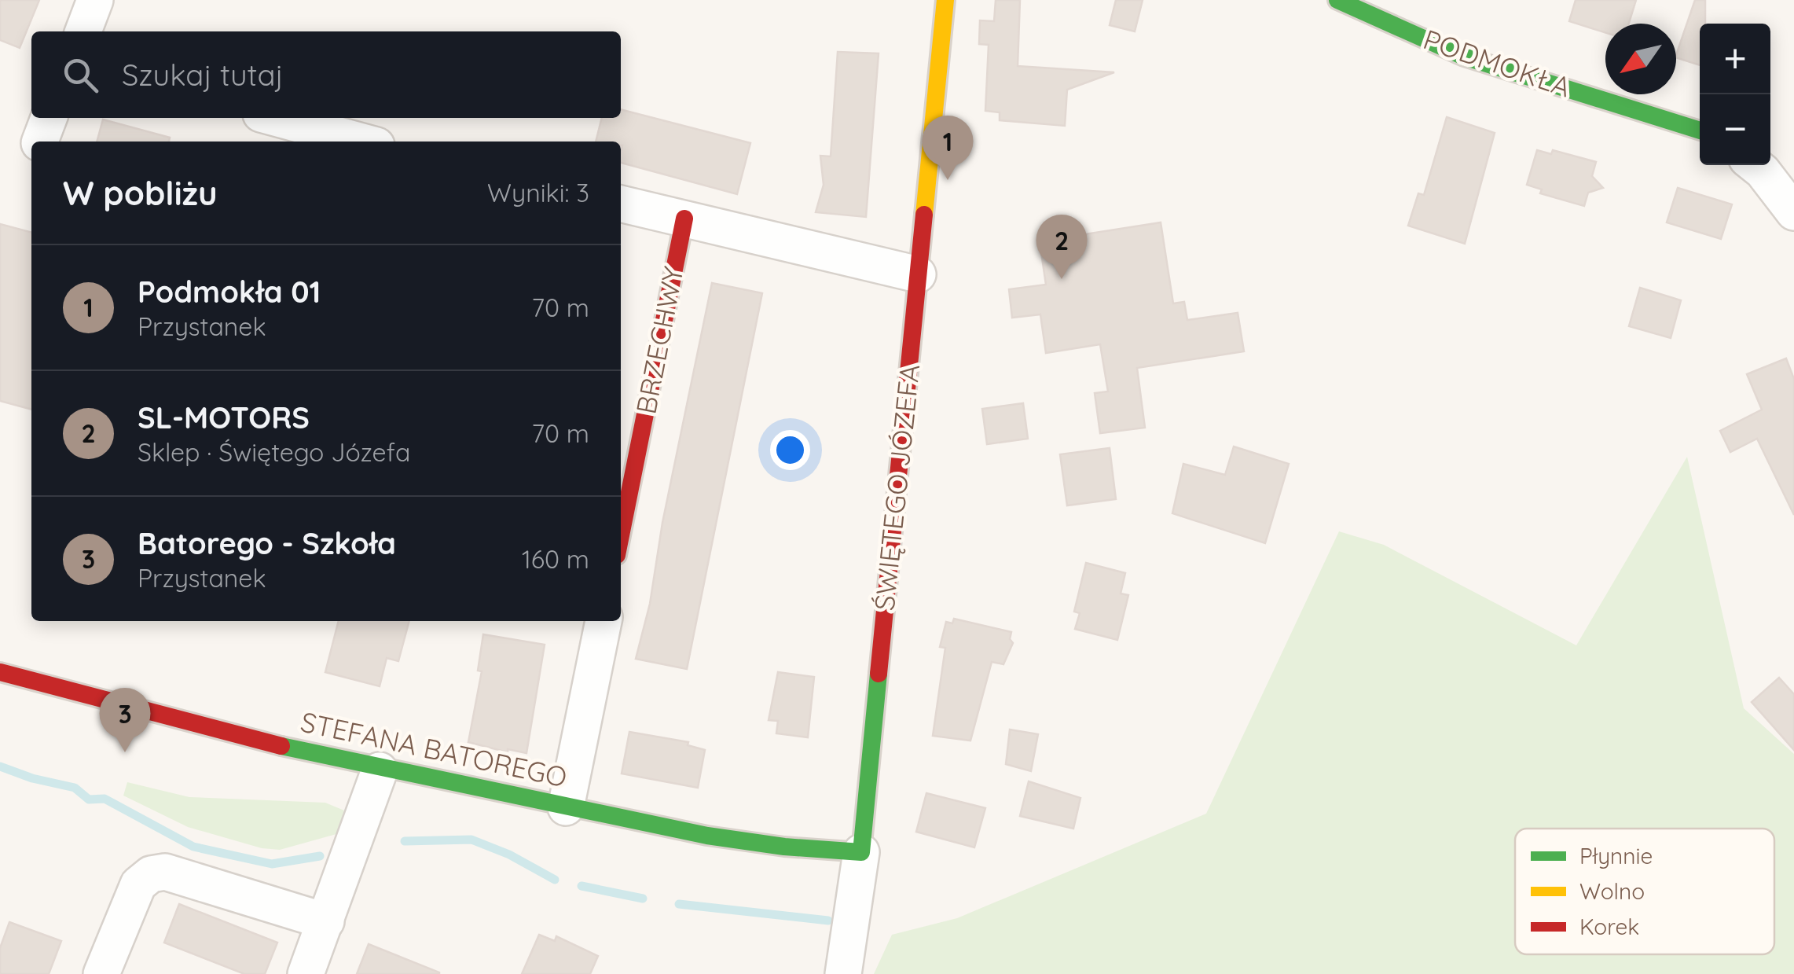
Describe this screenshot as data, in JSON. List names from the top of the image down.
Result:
{
  "streets": {
    "street": [
      "PODMOKŁA",
      "BRZECHWY",
      "ŚWIĘTEGO JÓZEFA",
      "STEFANA BATOREGO"
    ]
  },
  "crossings": [
    ["ŚWIĘTEGO JÓZEFA", "STEFANA BATOREGO"]
  ],
  "legend": ["Płynnie", "Wolno", "Korek"],
  "north": "bottom left",
  "page": {
    "map_buttons": ["+", "−"],
    "search": "Szukaj tutaj",
    "pins": ["1", "2", "3"],
    "heading": ["W pobliżu", "Wyniki: 3"],
    "list": [
      {
        "mark": "1",
        "name": "Podmokła 01",
        "note": "Przystanek",
        "value": "70 m"
      },
      {
        "mark": "2",
        "name": "SL-MOTORS",
        "note": "Sklep · Świętego Józefa",
        "value": "70 m"
      },
      {
        "mark": "3",
        "name": "Batorego - Szkoła",
        "note": "Przystanek",
        "value": "160 m"
      }
    ]
  }
}
